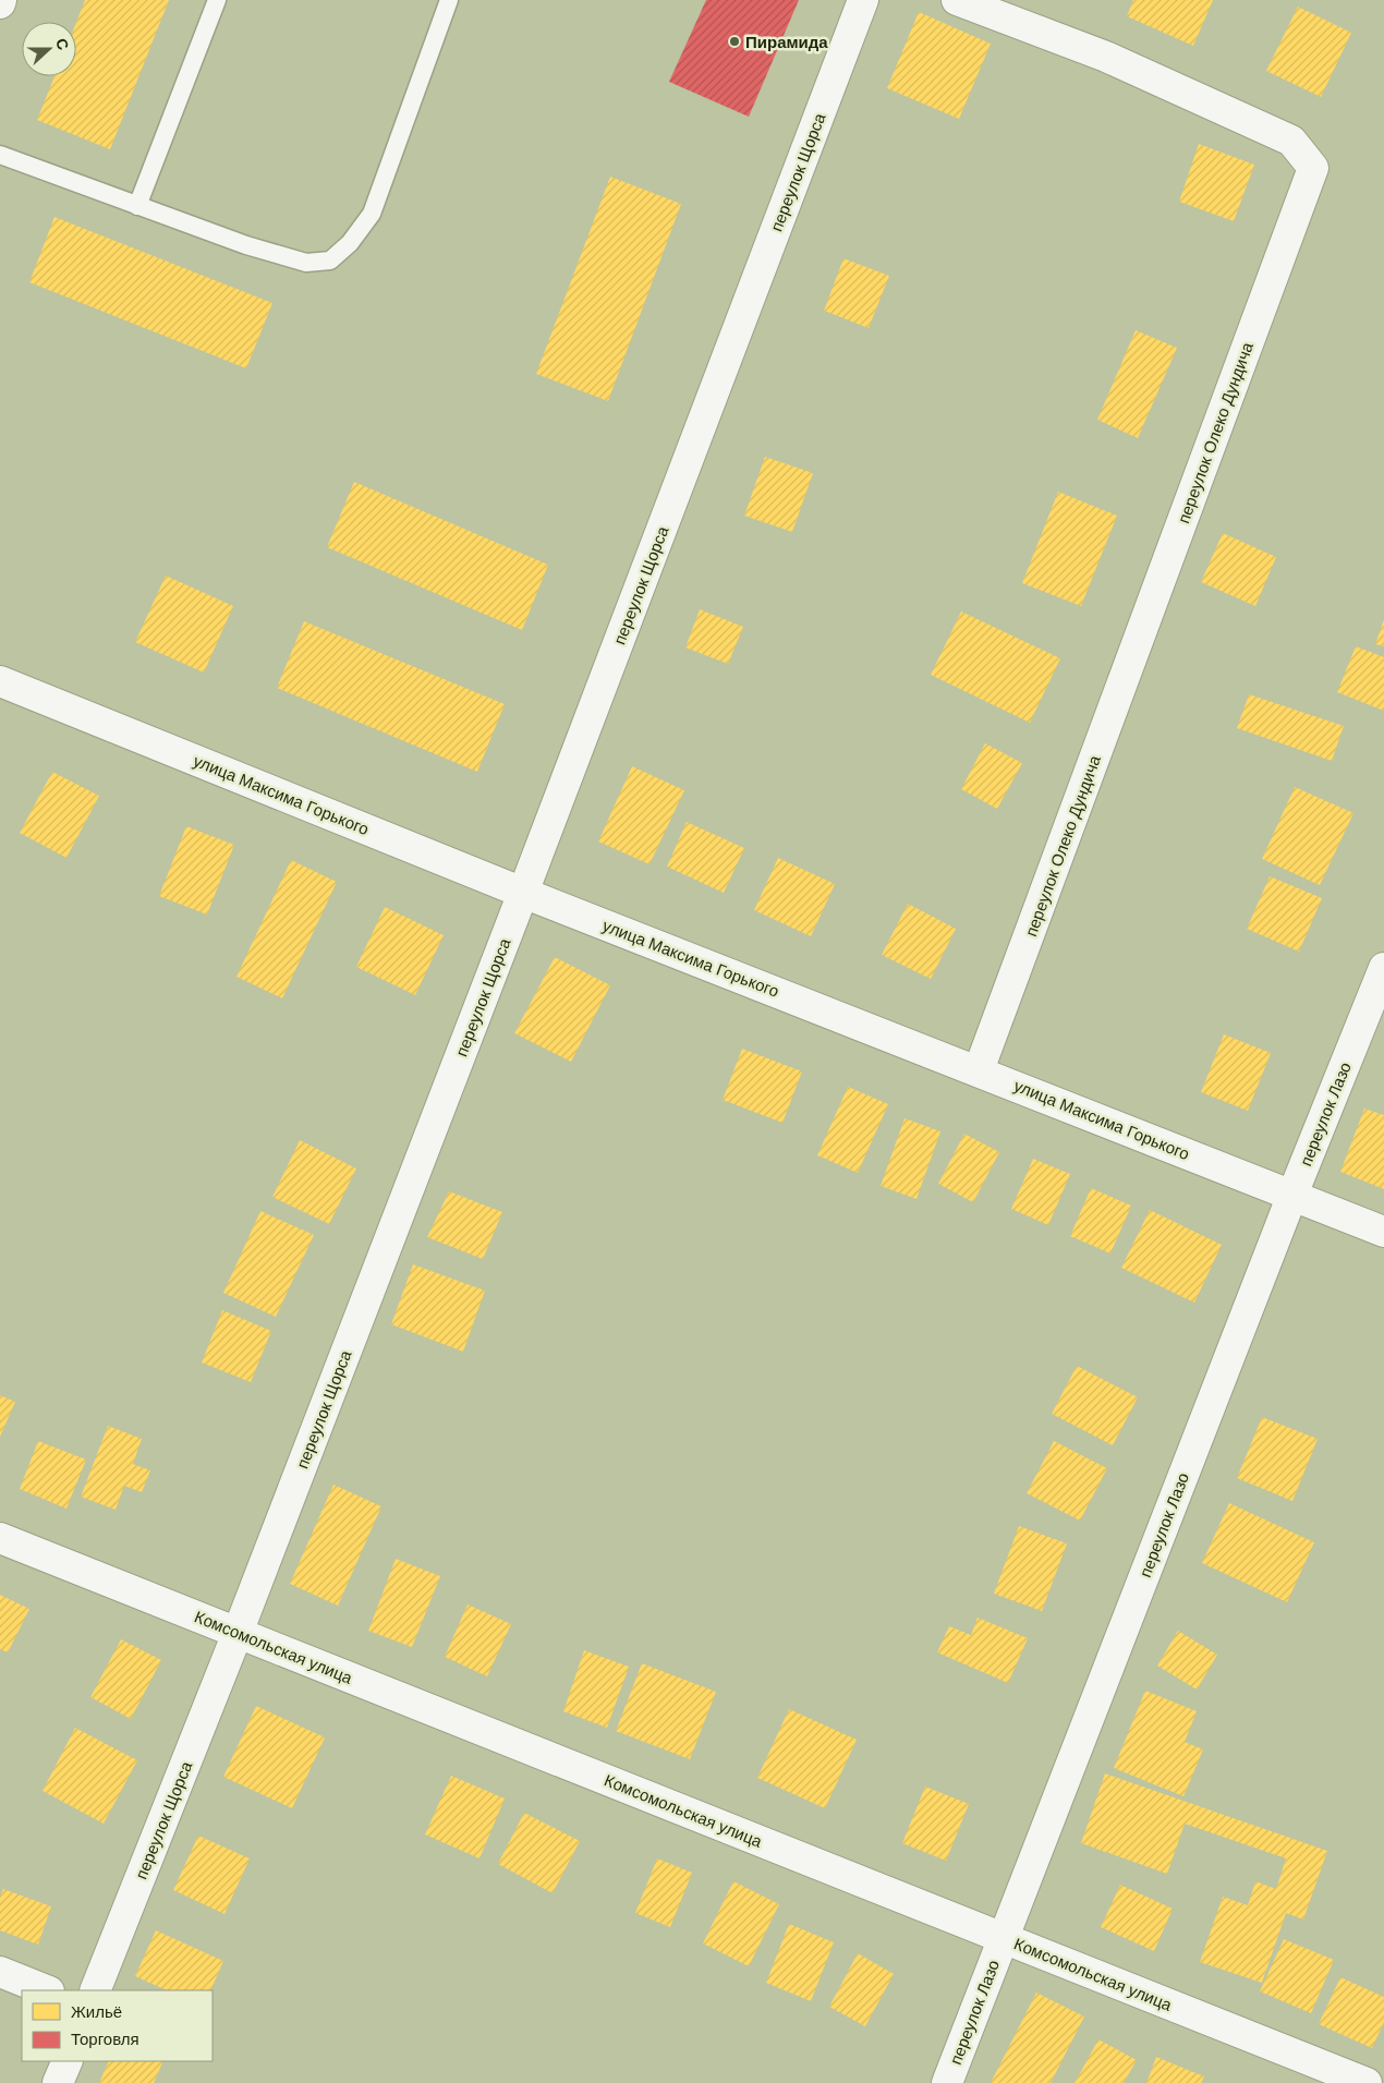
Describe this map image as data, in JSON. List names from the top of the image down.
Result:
{
  "streets": {
    "street": [
      "переулок Щорса",
      "переулок Олеко Дундича",
      "улица Максима Горького",
      "переулок Лазо",
      "Комсомольская улица"
    ]
  },
  "crossings": [
    ["переулок Щорса", "улица Максима Горького"],
    ["переулок Щорса", "Комсомольская улица"],
    ["переулок Олеко Дундича", "улица Максима Горького"],
    ["улица Максима Горького", "переулок Лазо"],
    ["переулок Лазо", "Комсомольская улица"]
  ],
  "places": ["Пирамида"],
  "legend": ["Жильё", "Торговля"],
  "north": "right"
}
